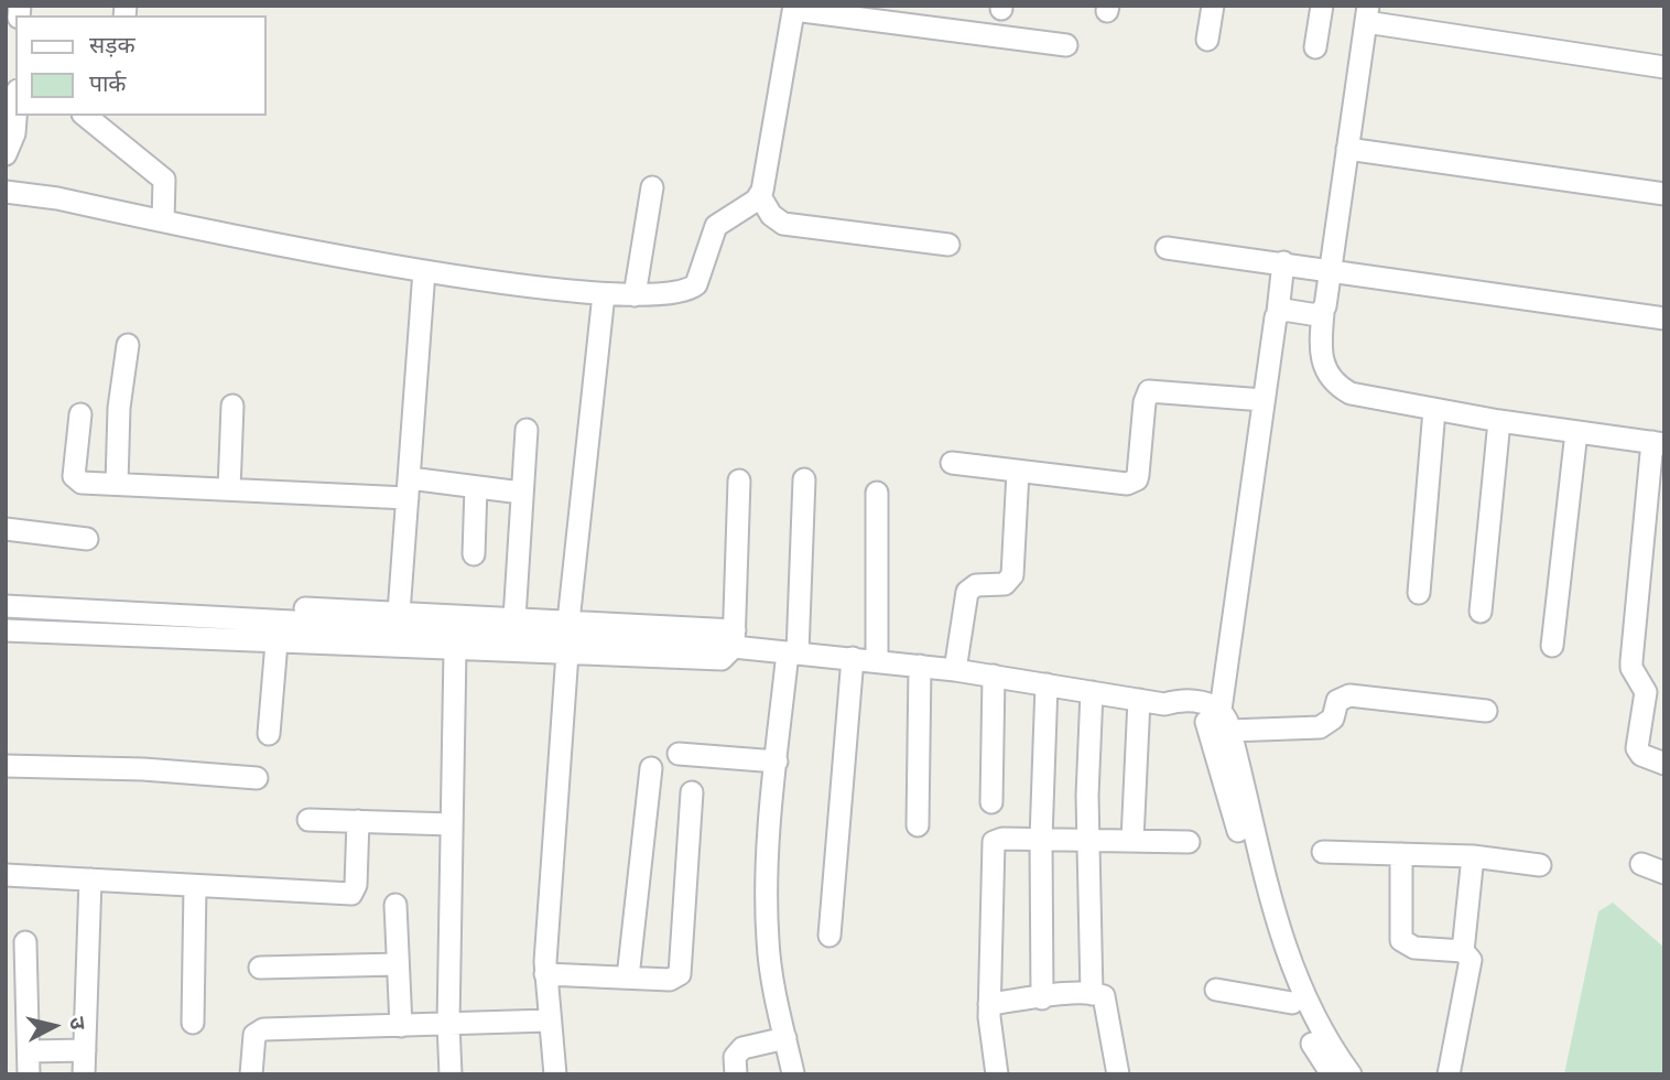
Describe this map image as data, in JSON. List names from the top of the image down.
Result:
{
  "legend": ["सड़क", "पार्क"],
  "north": "right"
}
